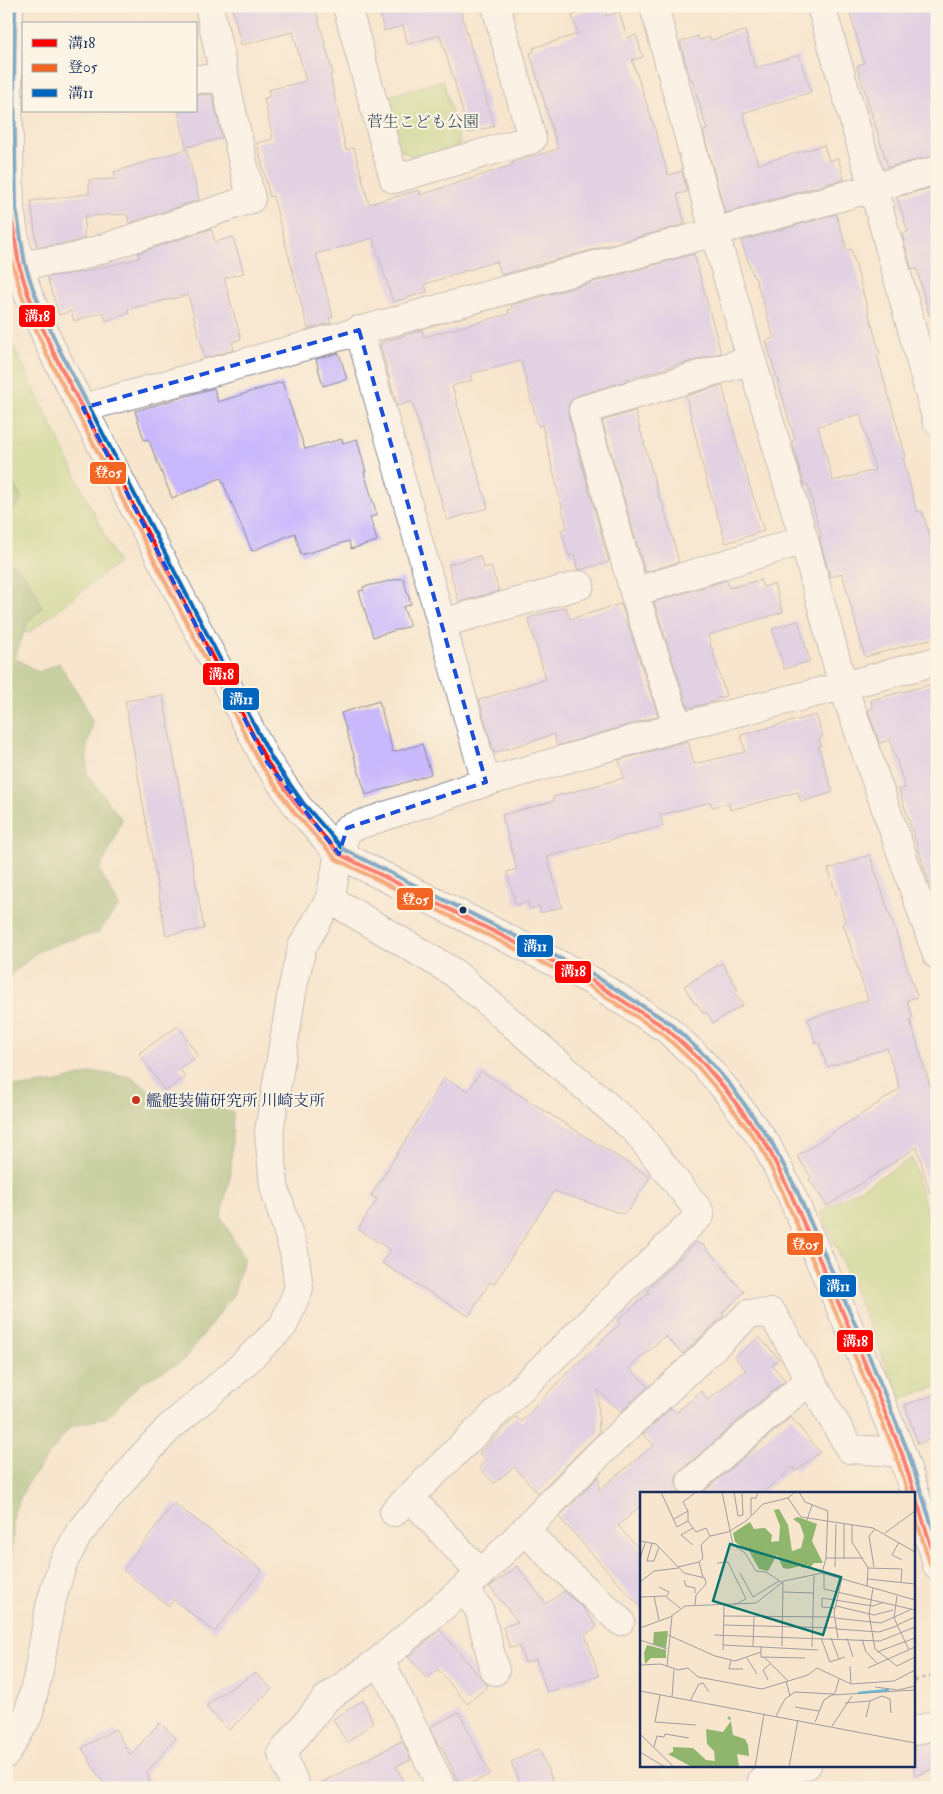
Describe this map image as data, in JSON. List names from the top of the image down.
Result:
{
  "parks": ["菅生こども公園"],
  "places": ["艦艇装備研究所 川崎支所"],
  "lines": ["transit line 溝18", "transit line 溝11", "transit line 登05"],
  "legend": ["溝18", "登05", "溝11"]
}
